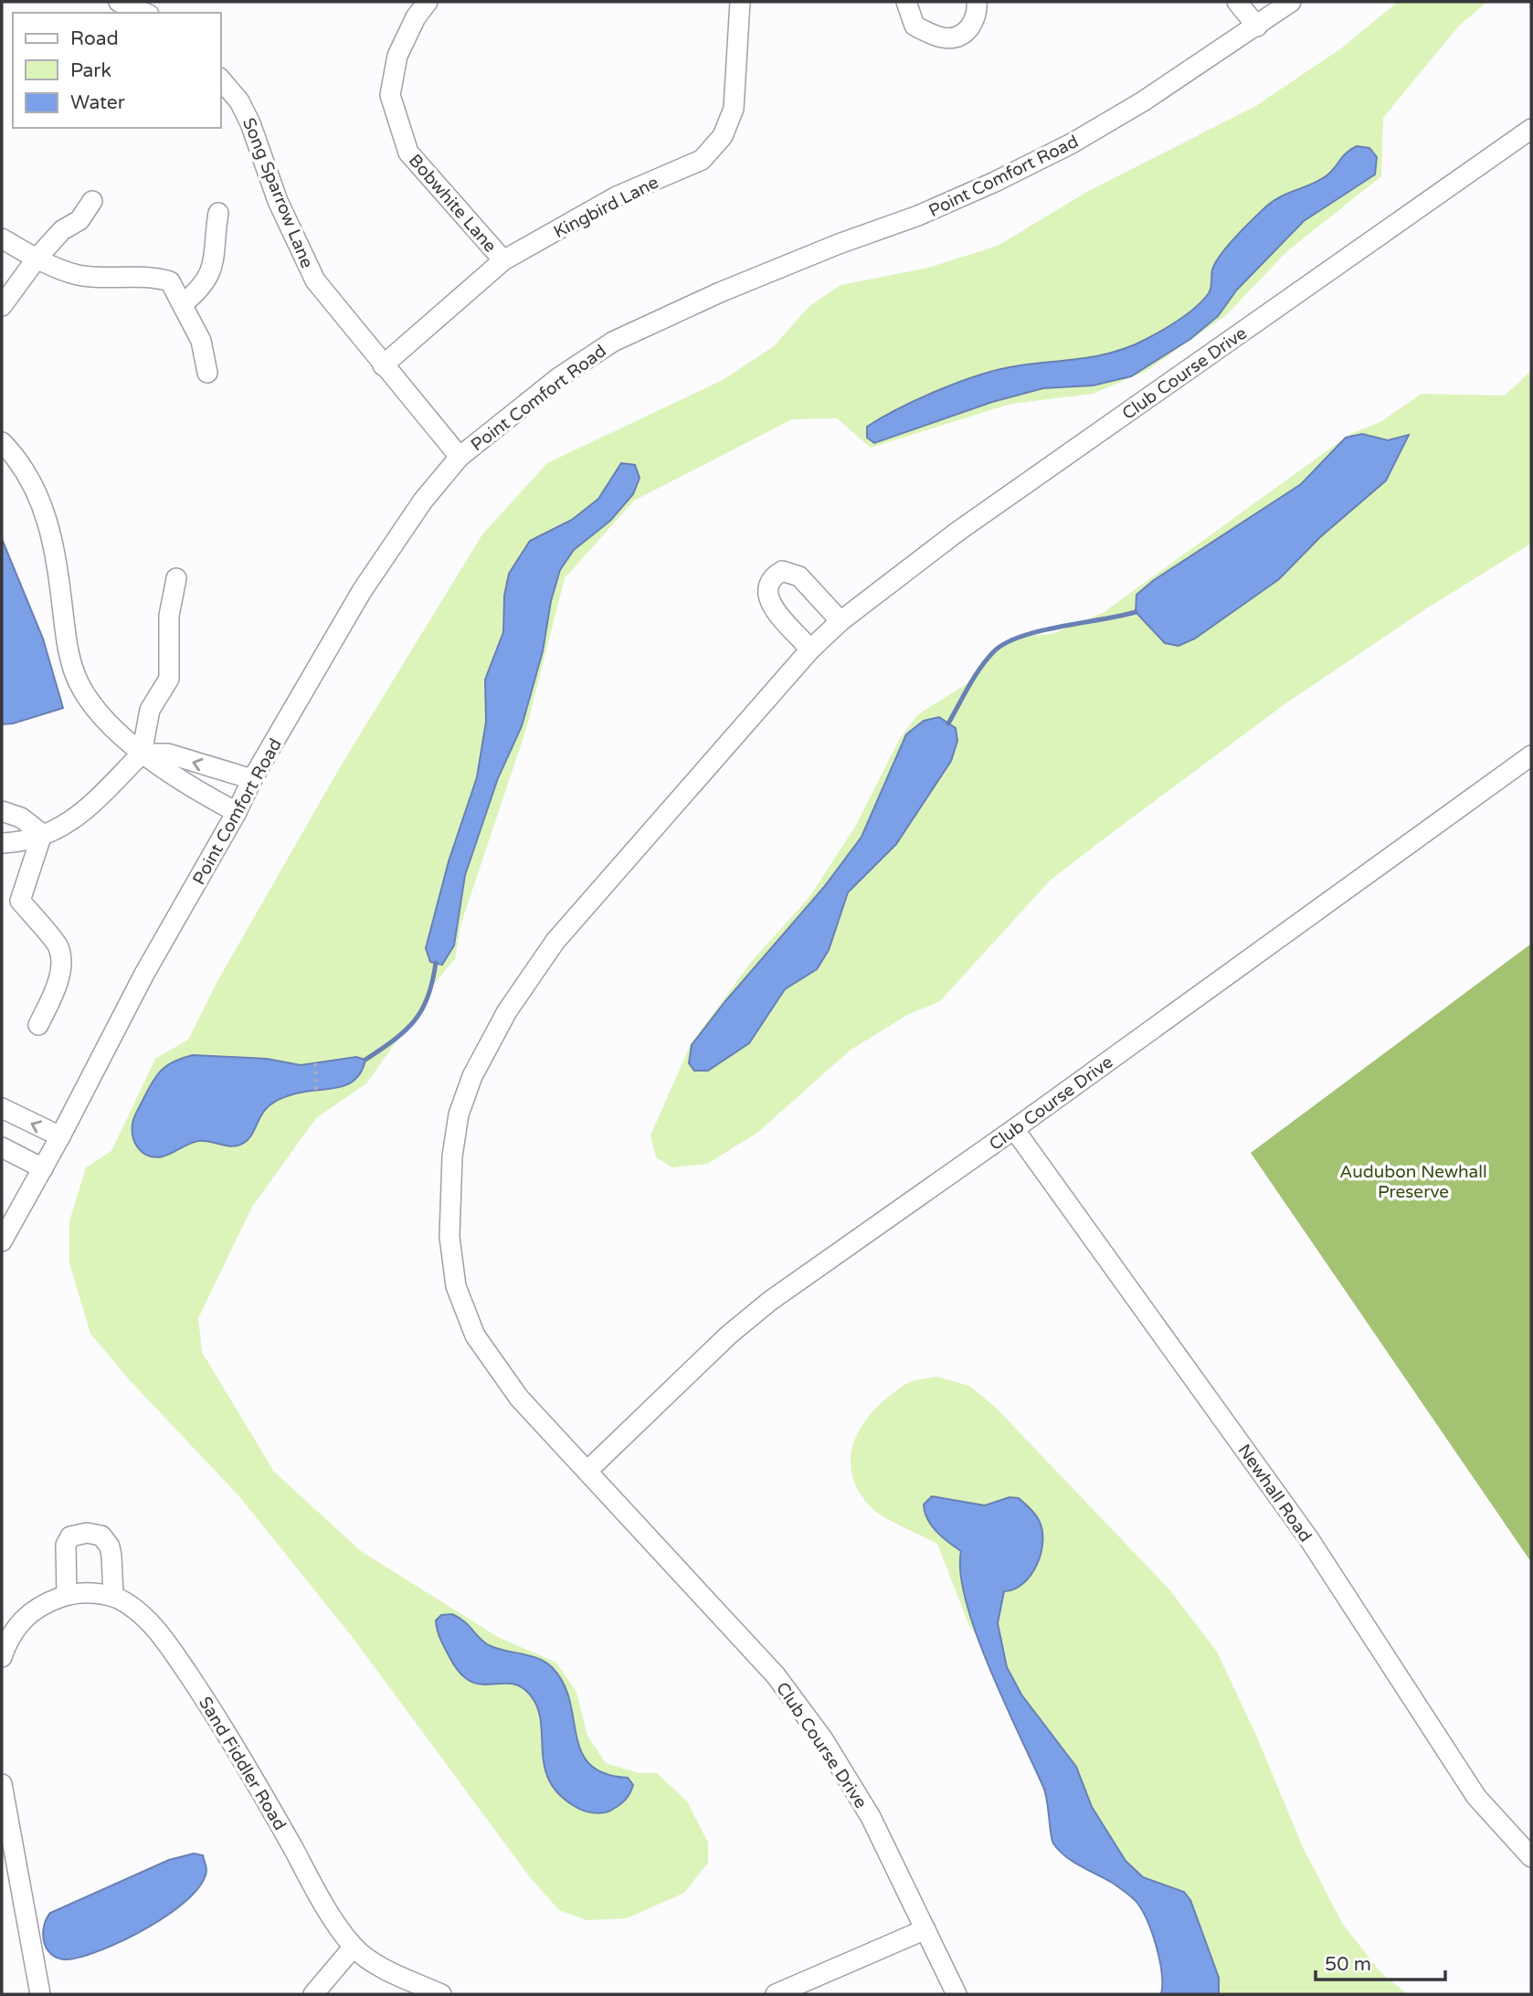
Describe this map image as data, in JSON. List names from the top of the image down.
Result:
{
  "streets": {
    "street": [
      "Point Comfort Road",
      "Song Sparrow Lane",
      "Bobwhite Lane",
      "Kingbird Lane",
      "Club Course Drive",
      "Newhall Road",
      "Sand Fiddler Road"
    ]
  },
  "crossings": [
    ["Point Comfort Road", "Song Sparrow Lane"],
    ["Song Sparrow Lane", "Kingbird Lane"],
    ["Bobwhite Lane", "Kingbird Lane"],
    ["Club Course Drive", "Newhall Road"]
  ],
  "parks": ["Audubon Newhall Preserve"],
  "legend": ["Road", "Park", "Water"],
  "scale_bar": "50 m"
}
